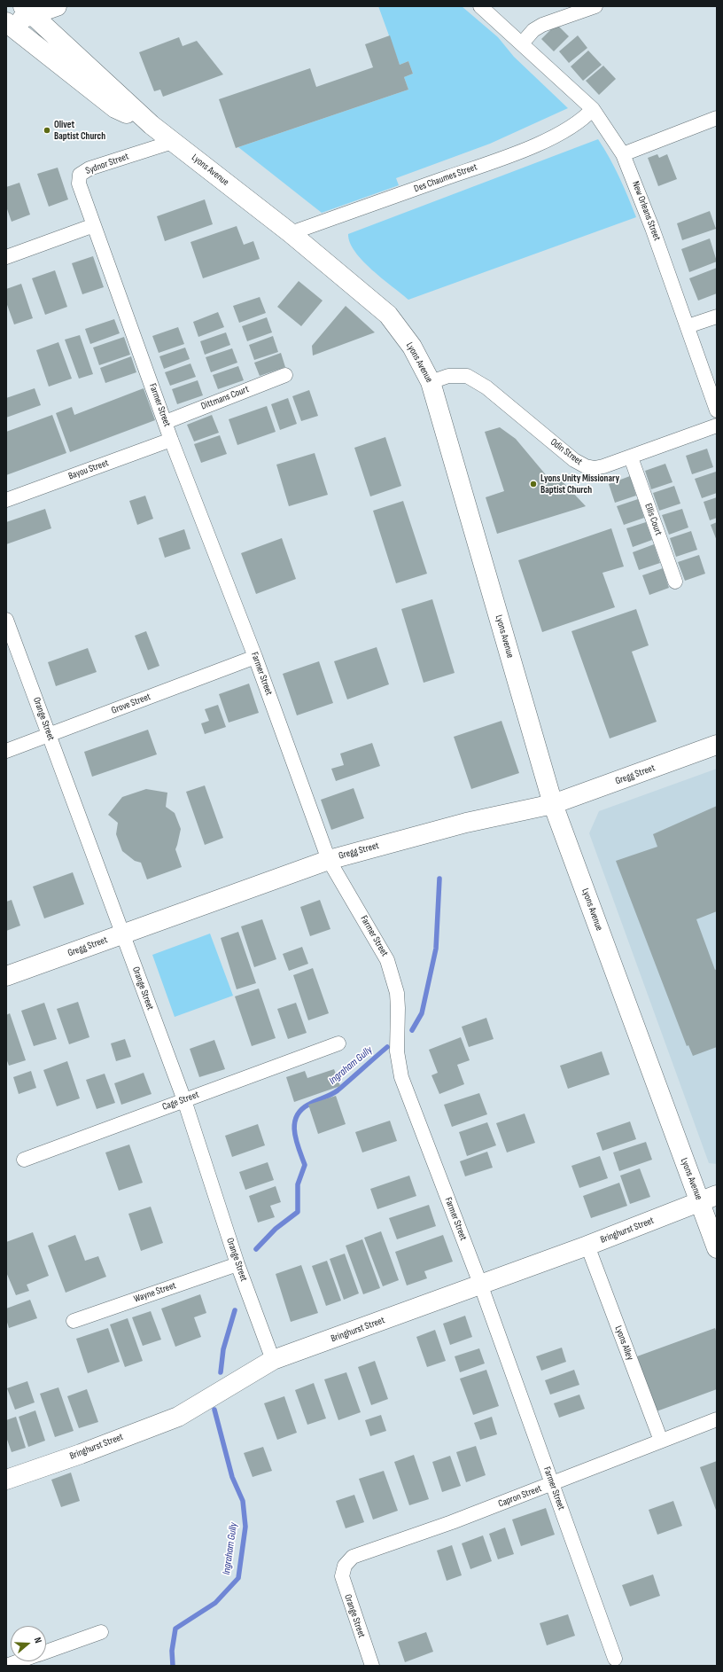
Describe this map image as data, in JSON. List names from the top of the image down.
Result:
{
  "streets": {
    "street": [
      "Sydnor Street",
      "Lyons Avenue",
      "Des Chaumes Street",
      "New Orleans Street",
      "Dittmans Court",
      "Farmer Street",
      "Odin Street",
      "Bayou Street",
      "Ellis Court",
      "Grove Street",
      "Orange Street",
      "Gregg Street",
      "Cage Street",
      "Bringhurst Street",
      "Wayne Street",
      "Lyons Alley",
      "Capron Street"
    ]
  },
  "crossings": [
    ["Sydnor Street", "Lyons Avenue"],
    ["Sydnor Street", "Farmer Street"],
    ["Lyons Avenue", "Des Chaumes Street"],
    ["Lyons Avenue", "Odin Street"],
    ["Lyons Avenue", "Gregg Street"],
    ["Lyons Avenue", "Bringhurst Street"],
    ["Des Chaumes Street", "New Orleans Street"],
    ["Dittmans Court", "Farmer Street"],
    ["Farmer Street", "Bayou Street"],
    ["Farmer Street", "Grove Street"],
    ["Farmer Street", "Gregg Street"],
    ["Farmer Street", "Bringhurst Street"],
    ["Farmer Street", "Capron Street"],
    ["Odin Street", "Ellis Court"],
    ["Grove Street", "Orange Street"],
    ["Orange Street", "Gregg Street"],
    ["Orange Street", "Cage Street"],
    ["Orange Street", "Bringhurst Street"],
    ["Orange Street", "Wayne Street"],
    ["Orange Street", "Capron Street"],
    ["Bringhurst Street", "Lyons Alley"],
    ["Lyons Alley", "Capron Street"]
  ],
  "water": ["Ingraham Gully"],
  "places": ["Olivet Baptist Church", "Lyons Unity Missionary Baptist Church"],
  "north": "right"
}
